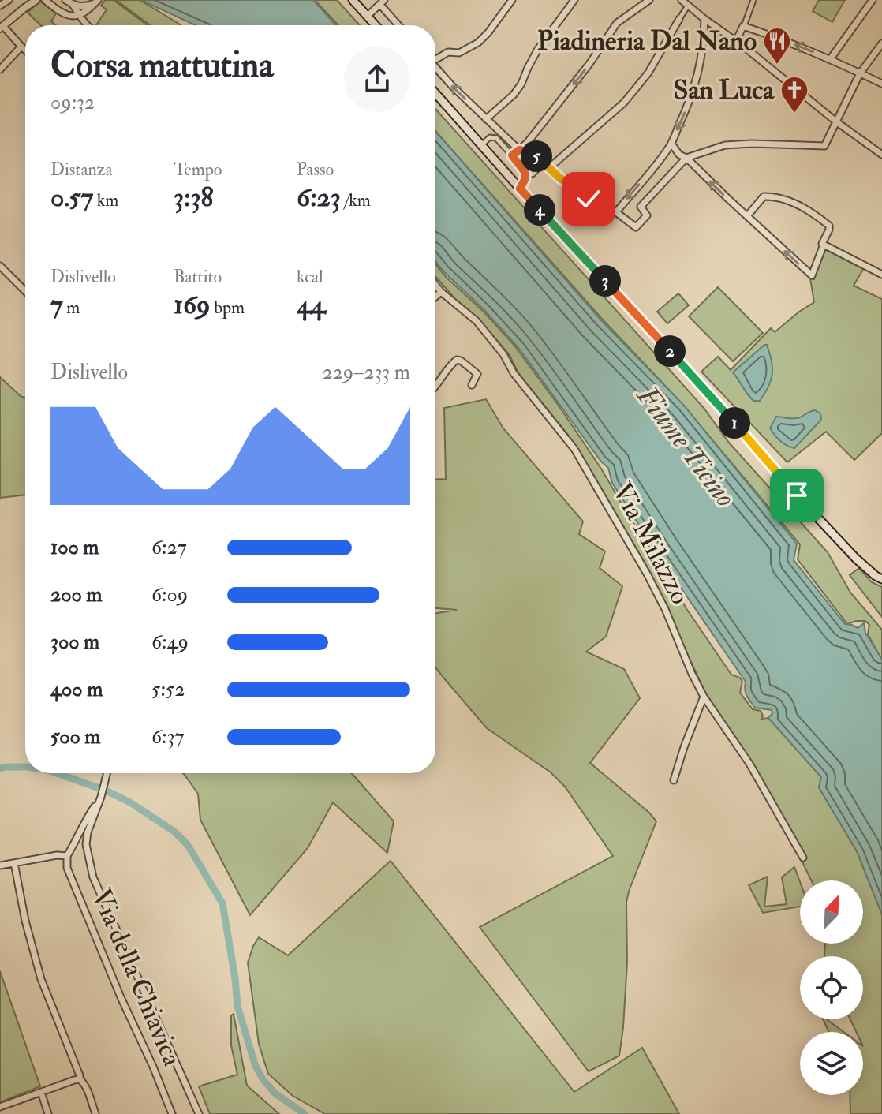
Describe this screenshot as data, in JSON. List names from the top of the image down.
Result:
{
  "streets": {
    "street": ["Via Milazzo", "Via della Chiavica"]
  },
  "water": ["Fiume Ticino"],
  "places": {
    "restaurant": ["Piadineria Dal Nano"],
    "church": ["San Luca"]
  },
  "north": "top right",
  "page": {
    "heading": ["Corsa mattutina", "09:32"],
    "stats": [
      ["Distanza", "0.57 km"],
      ["Tempo", "3:38"],
      ["Passo", "6:23 /km"],
      ["Dislivello", "7 m"],
      ["Battito", "169 bpm"],
      ["kcal", "44"]
    ],
    "pins": [
      "5",
      "4",
      "3",
      "2",
      "1"
    ],
    "chart": ["Dislivello", "229–233 m"],
    "list": [
      {
        "name": "100 m",
        "note": "6:27"
      },
      {
        "name": "200 m",
        "note": "6:09"
      },
      {
        "name": "300 m",
        "note": "6:49"
      },
      {
        "name": "400 m",
        "note": "5:52"
      },
      {
        "name": "500 m",
        "note": "6:37"
      }
    ]
  }
}
